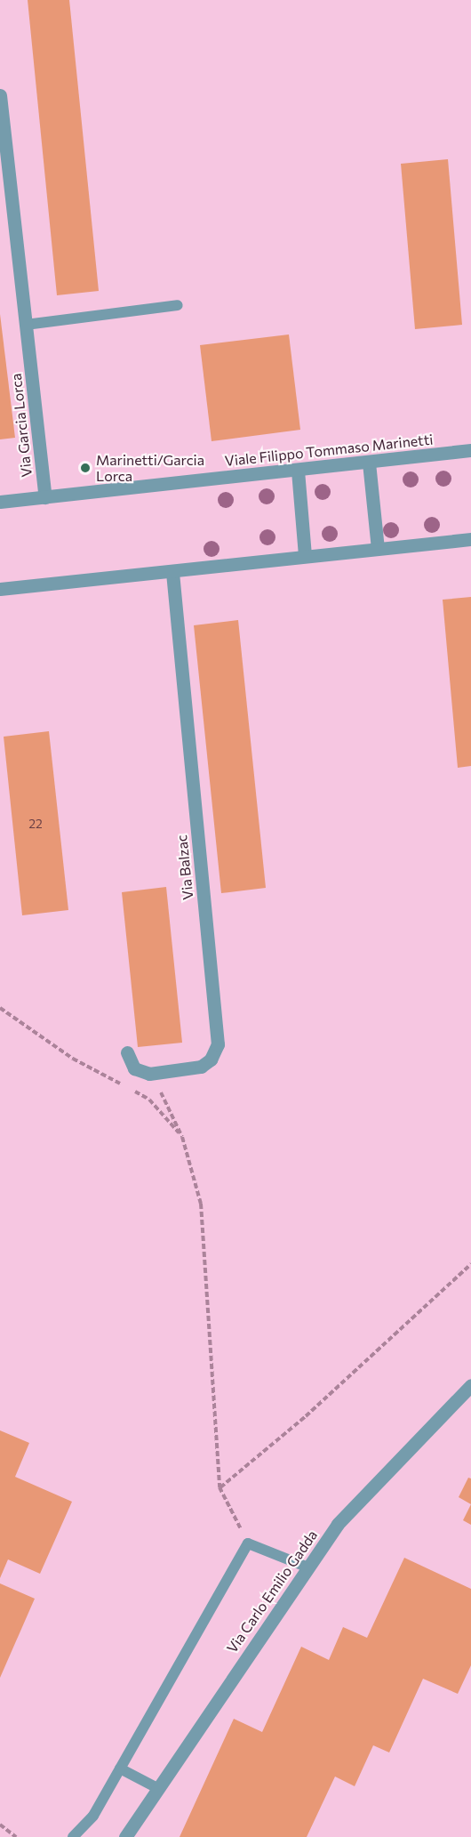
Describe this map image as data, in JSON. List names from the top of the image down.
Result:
{
  "streets": {
    "street": [
      "Via Garcia Lorca",
      "Viale Filippo Tommaso Marinetti",
      "Via Balzac",
      "Via Carlo Emilio Gadda"
    ]
  },
  "crossings": [
    ["Via Garcia Lorca", "Viale Filippo Tommaso Marinetti"]
  ],
  "places": ["Marinetti/Garcia Lorca"],
  "house_numbers": ["22"]
}
